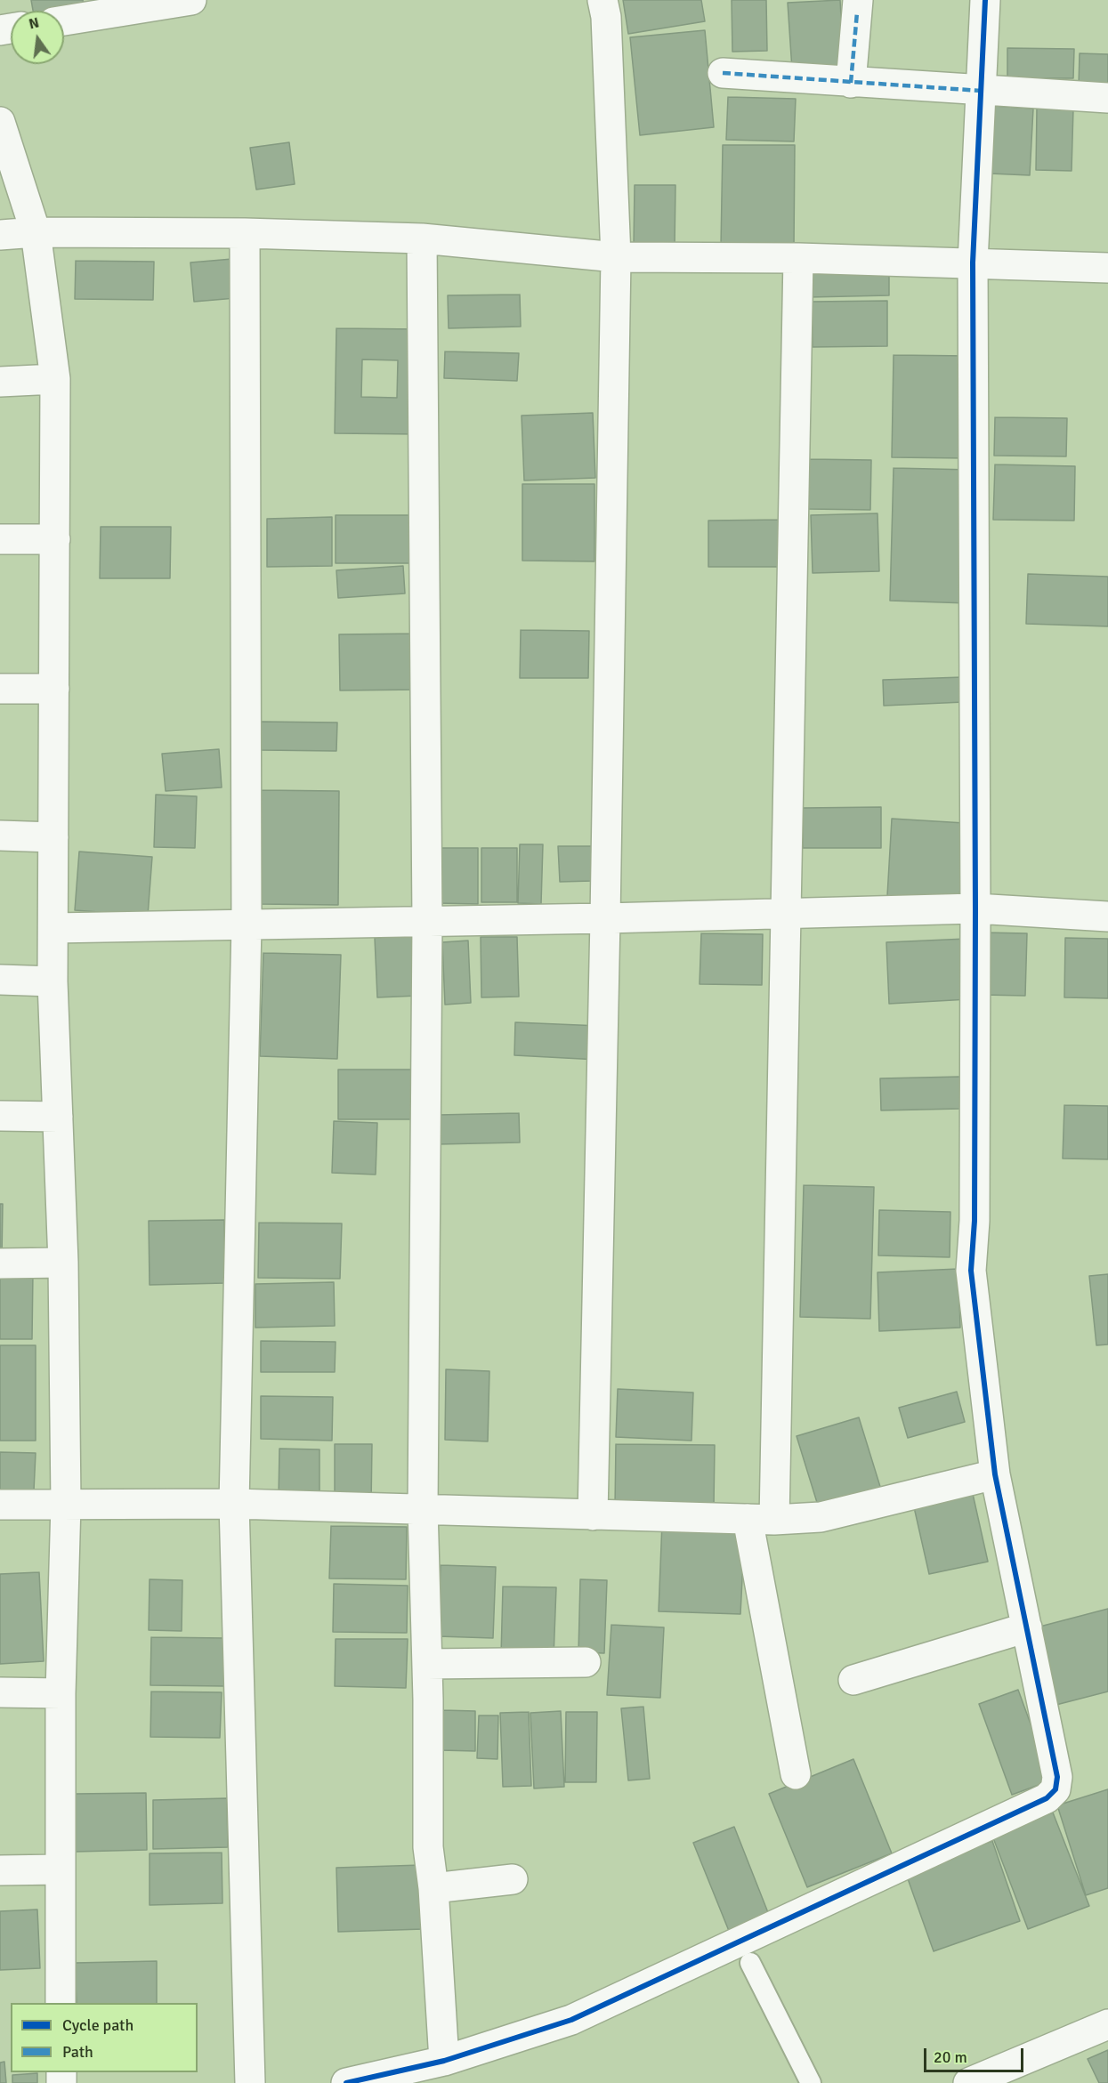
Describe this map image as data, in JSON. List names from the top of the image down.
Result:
{
  "legend": ["Cycle path", "Path"],
  "scale_bar": "20 m",
  "north": "top"
}
